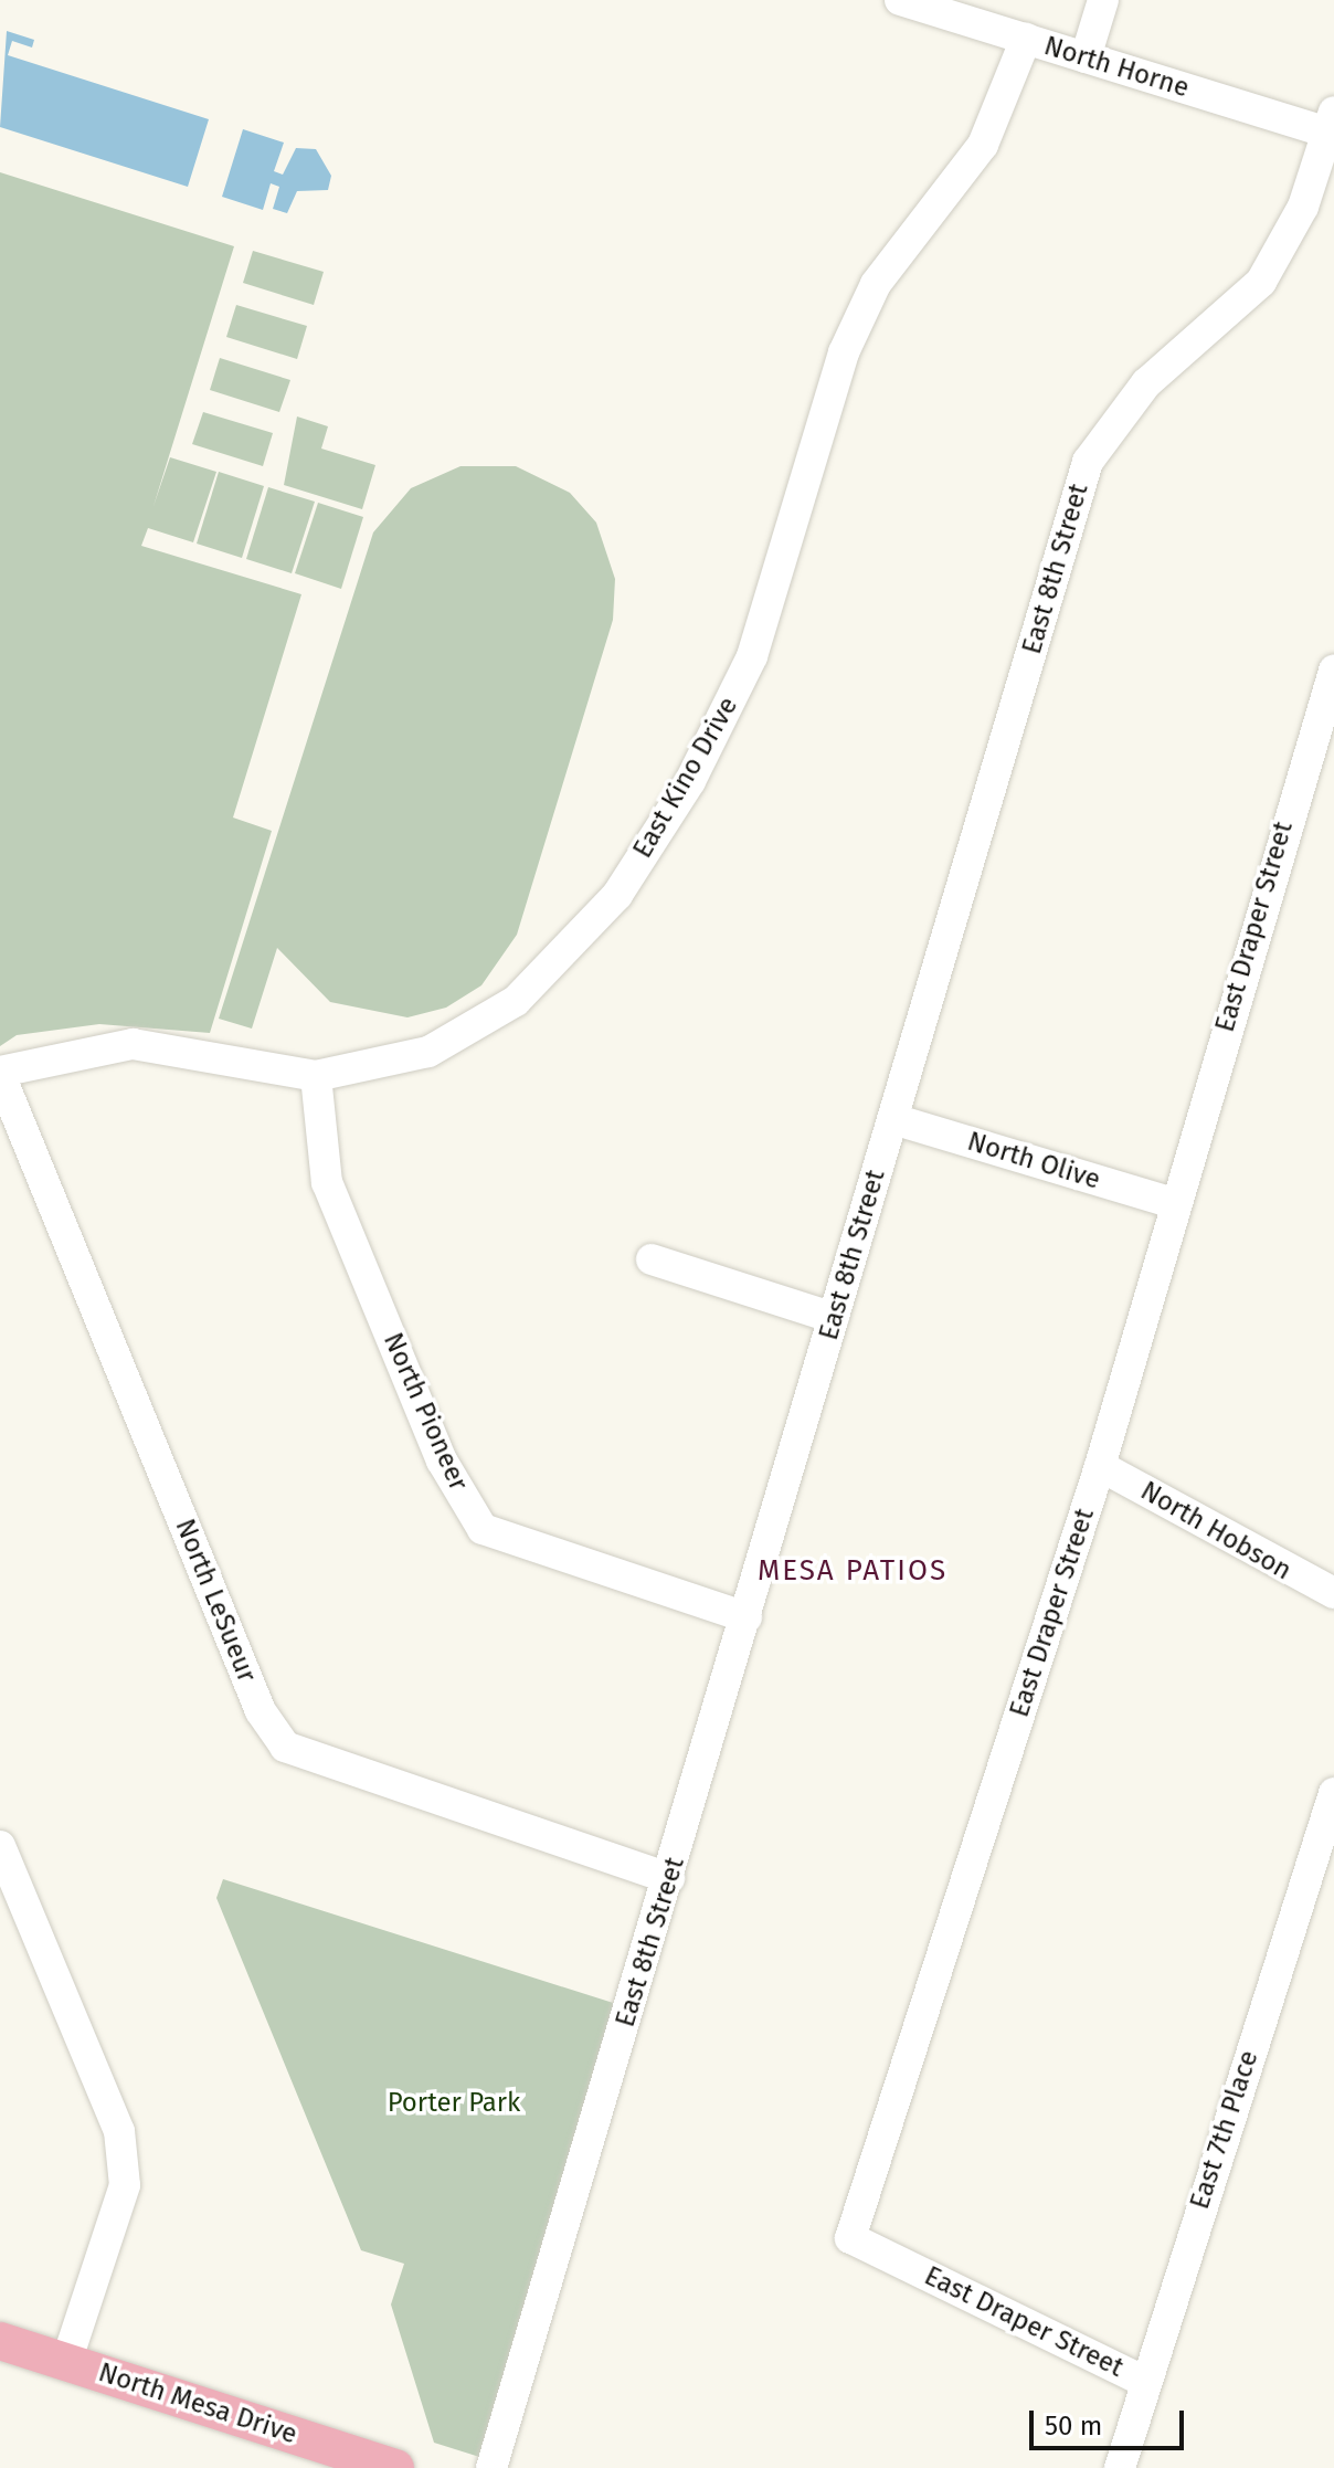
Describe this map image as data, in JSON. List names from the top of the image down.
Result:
{
  "streets": {
    "main road": ["North Mesa Drive"],
    "street": [
      "North Horne",
      "East 8th Street",
      "East Kino Drive",
      "East Draper Street",
      "North Olive",
      "North Pioneer",
      "North Hobson",
      "North LeSueur",
      "East 7th Place"
    ]
  },
  "crossings": [
    ["North Horne", "East 8th Street"],
    ["North Horne", "East Kino Drive"],
    ["East 8th Street", "North Olive"],
    ["East 8th Street", "North Pioneer"],
    ["East 8th Street", "North LeSueur"],
    ["East Kino Drive", "North Pioneer"],
    ["East Kino Drive", "North LeSueur"],
    ["East Draper Street", "North Olive"],
    ["East Draper Street", "North Hobson"],
    ["East Draper Street", "East 7th Place"]
  ],
  "districts": ["MESA PATIOS"],
  "parks": ["Porter Park"],
  "scale_bar": "50 m"
}
